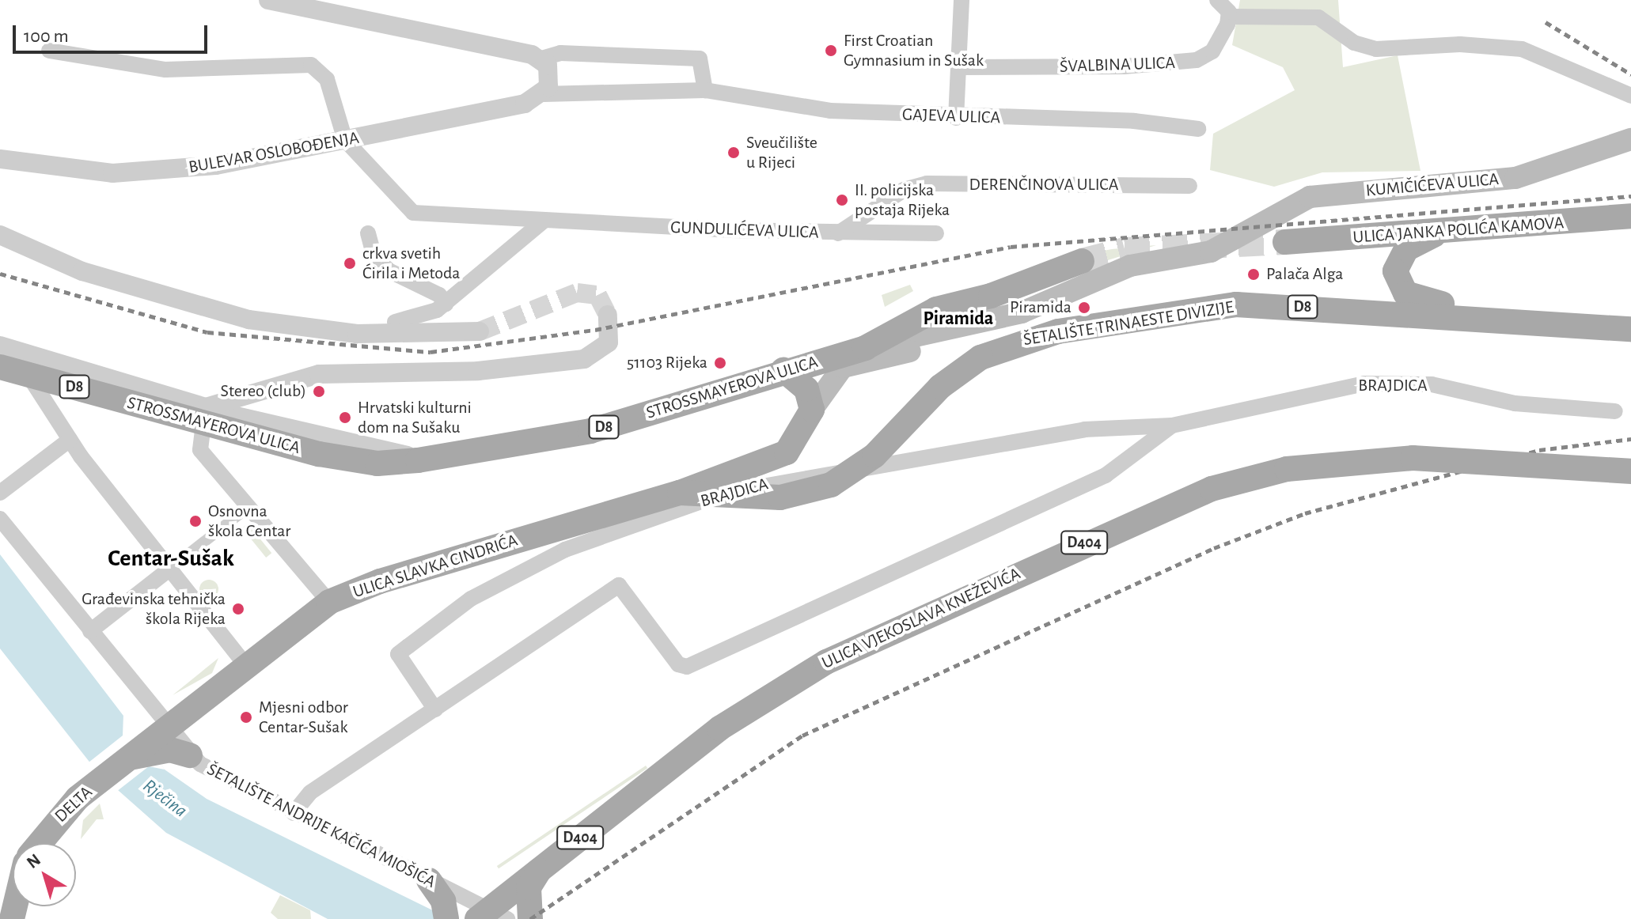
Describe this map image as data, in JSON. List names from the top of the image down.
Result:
{
  "streets": {
    "main road": [
      "KUMIČIĆEVA ULICA",
      "ULICA JANKA POLIĆA KAMOVA",
      "D8",
      "ŠETALIŠTE TRINAESTE DIVIZIJE",
      "STROSSMAYEROVA ULICA",
      "D404",
      "ULICA SLAVKA CINDRIĆA",
      "ULICA VJEKOSLAVA KNEŽEVIĆA",
      "DELTA"
    ],
    "street": [
      "ŠVALBINA ULICA",
      "GAJEVA ULICA",
      "BULEVAR OSLOBOĐENJA",
      "DERENČINOVA ULICA",
      "GUNDULIĆEVA ULICA",
      "BRAJDICA",
      "ŠETALIŠTE ANDRIJE KAČIĆA MIOŠIĆA"
    ]
  },
  "crossings": [
    ["GAJEVA ULICA", "BULEVAR OSLOBOĐENJA"],
    ["BULEVAR OSLOBOĐENJA", "GUNDULIĆEVA ULICA"],
    ["DERENČINOVA ULICA", "GUNDULIĆEVA ULICA"],
    ["ŠETALIŠTE TRINAESTE DIVIZIJE", "ULICA SLAVKA CINDRIĆA"],
    ["BRAJDICA", "ŠETALIŠTE ANDRIJE KAČIĆA MIOŠIĆA"],
    ["ULICA SLAVKA CINDRIĆA", "DELTA"],
    ["ULICA SLAVKA CINDRIĆA", "ŠETALIŠTE ANDRIJE KAČIĆA MIOŠIĆA"],
    ["ULICA VJEKOSLAVA KNEŽEVIĆA", "ŠETALIŠTE ANDRIJE KAČIĆA MIOŠIĆA"]
  ],
  "districts": ["Piramida", "Centar-Sušak"],
  "water": ["Rječina"],
  "places": [
    "First Croatian Gymnasium in Sušak",
    "Sveučilište u Rijeci",
    "II. policijska postaja Rijeka",
    "crkva svetih Ćirila i Metoda",
    "Palača Alga",
    "Piramida",
    "51103 Rijeka",
    "Stereo (club)",
    "Hrvatski kulturni dom na Sušaku",
    "Osnovna škola Centar",
    "Građevinska tehnička škola Rijeka",
    "Mjesni odbor Centar-Sušak"
  ],
  "scale_bar": "100 m",
  "north": "top left"
}
